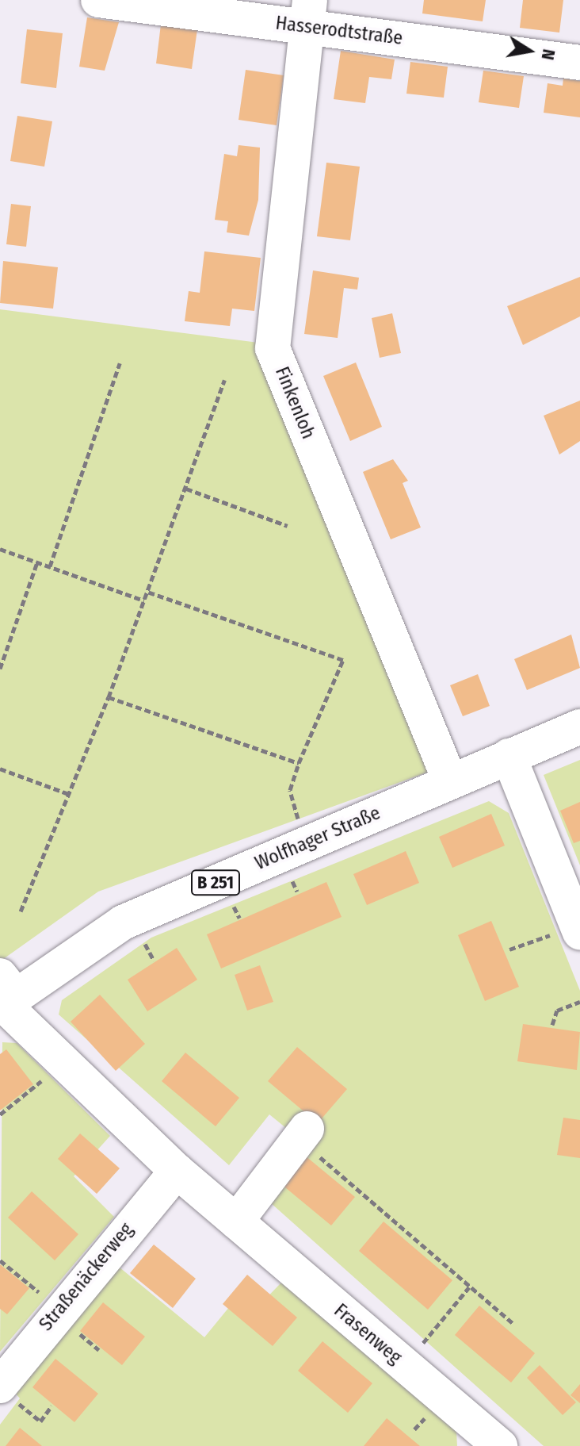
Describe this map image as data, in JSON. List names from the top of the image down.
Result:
{
  "streets": {
    "street": [
      "Hasserodtstraße",
      "Finkenloh",
      "Wolfhager Straße",
      "B 251",
      "Straßenäckerweg",
      "Frasenweg"
    ]
  },
  "crossings": [
    ["Hasserodtstraße", "Finkenloh"],
    ["Finkenloh", "Wolfhager Straße"],
    ["Wolfhager Straße", "Frasenweg"],
    ["Straßenäckerweg", "Frasenweg"]
  ],
  "north": "right"
}
